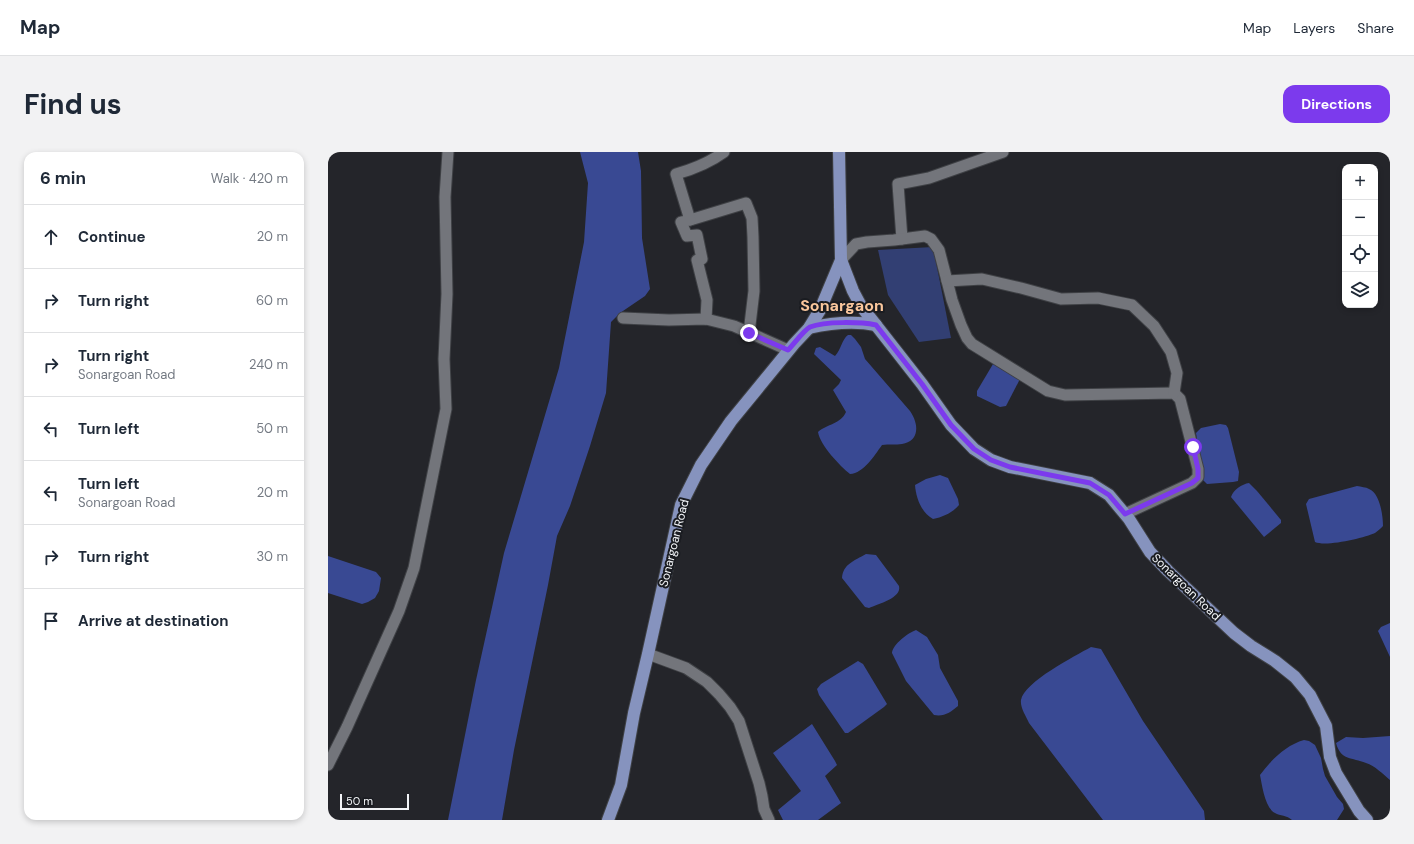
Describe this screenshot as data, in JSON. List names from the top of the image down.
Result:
{
  "streets": {
    "main road": ["Sonargoan Road"]
  },
  "districts": ["Sonargaon"],
  "scale_bar": "50 m",
  "page": {
    "header": "Map",
    "nav": ["Map", "Layers", "Share"],
    "buttons": "Directions",
    "title": "Find us",
    "heading": ["6 min", "Walk · 420 m"],
    "map_buttons": ["+", "−"],
    "list": [
      ["Continue", "20 m"],
      ["Turn right", "60 m"],
      ["Turn right", "Sonargoan Road", "240 m"],
      ["Turn left", "50 m"],
      ["Turn left", "Sonargoan Road", "20 m"],
      ["Turn right", "30 m"],
      "Arrive at destination"
    ],
    "scale": "50 m"
  }
}
